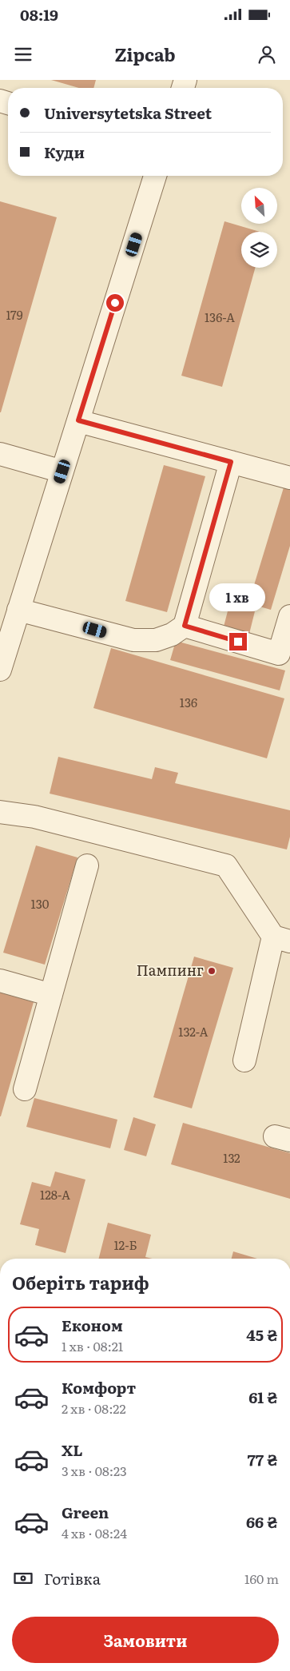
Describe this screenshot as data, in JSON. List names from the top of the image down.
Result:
{
  "places": ["Пампинг"],
  "house_numbers": [
    "179",
    "136-А",
    "136",
    "130",
    "132-А",
    "132",
    "128-А",
    "12-Б"
  ],
  "north": "top left",
  "page": {
    "status": "08:19",
    "header": "Zipcab",
    "banner": ["Universytetska Street", "Куди"],
    "bubble": "1 хв",
    "heading": "Оберіть тариф",
    "list": [
      {
        "name": "Економ",
        "note": "1 хв · 08:21",
        "value": "45 ₴"
      },
      {
        "name": "Комфорт",
        "note": "2 хв · 08:22",
        "value": "61 ₴"
      },
      {
        "name": "XL",
        "note": "3 хв · 08:23",
        "value": "77 ₴"
      },
      {
        "name": "Green",
        "note": "4 хв · 08:24",
        "value": "66 ₴"
      }
    ],
    "pay": ["Готівка", "160 m"],
    "buttons": "Замовити"
  }
}
